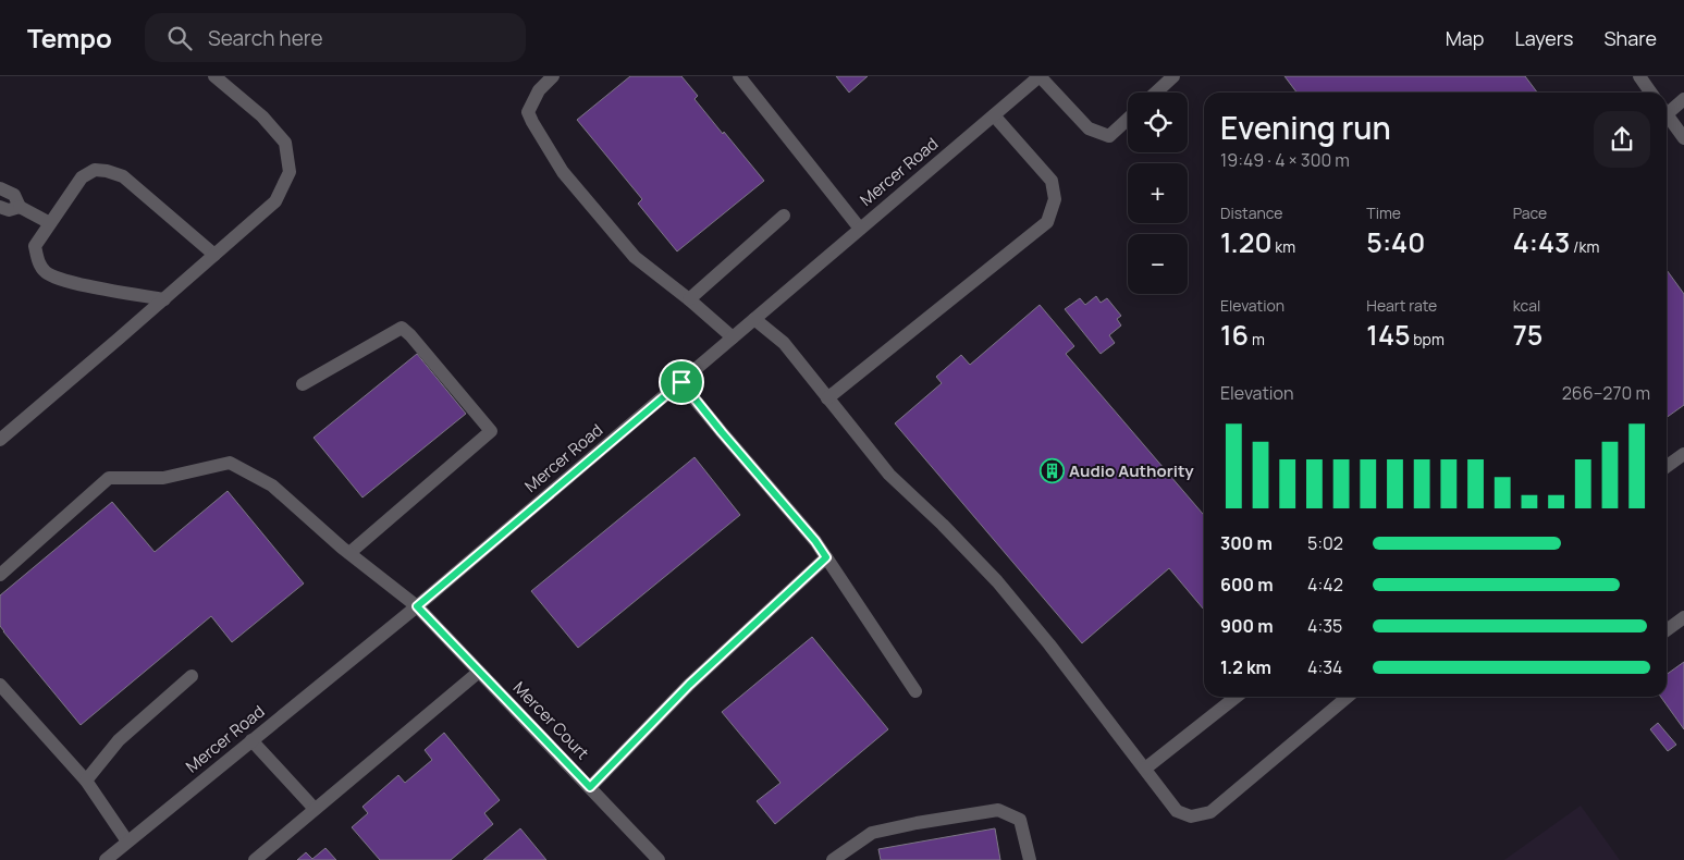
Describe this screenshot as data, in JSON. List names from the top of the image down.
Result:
{
  "streets": {
    "street": ["Mercer Road", "Mercer Court"]
  },
  "crossings": [
    ["Mercer Road", "Mercer Court"]
  ],
  "places": {
    "building": ["Audio Authority"]
  },
  "page": {
    "header": "Tempo",
    "search": "Search here",
    "nav": ["Map", "Layers", "Share"],
    "map_buttons": ["+", "−"],
    "heading": ["Evening run", "19:49 · 4 × 300 m"],
    "stats": [
      ["Distance", "1.20 km"],
      ["Time", "5:40"],
      ["Pace", "4:43 /km"],
      ["Elevation", "16 m"],
      ["Heart rate", "145 bpm"],
      ["kcal", "75"]
    ],
    "chart": ["Elevation", "266–270 m"],
    "list": [
      {
        "name": "300 m",
        "note": "5:02"
      },
      {
        "name": "600 m",
        "note": "4:42"
      },
      {
        "name": "900 m",
        "note": "4:35"
      },
      {
        "name": "1.2 km",
        "note": "4:34"
      }
    ]
  }
}
